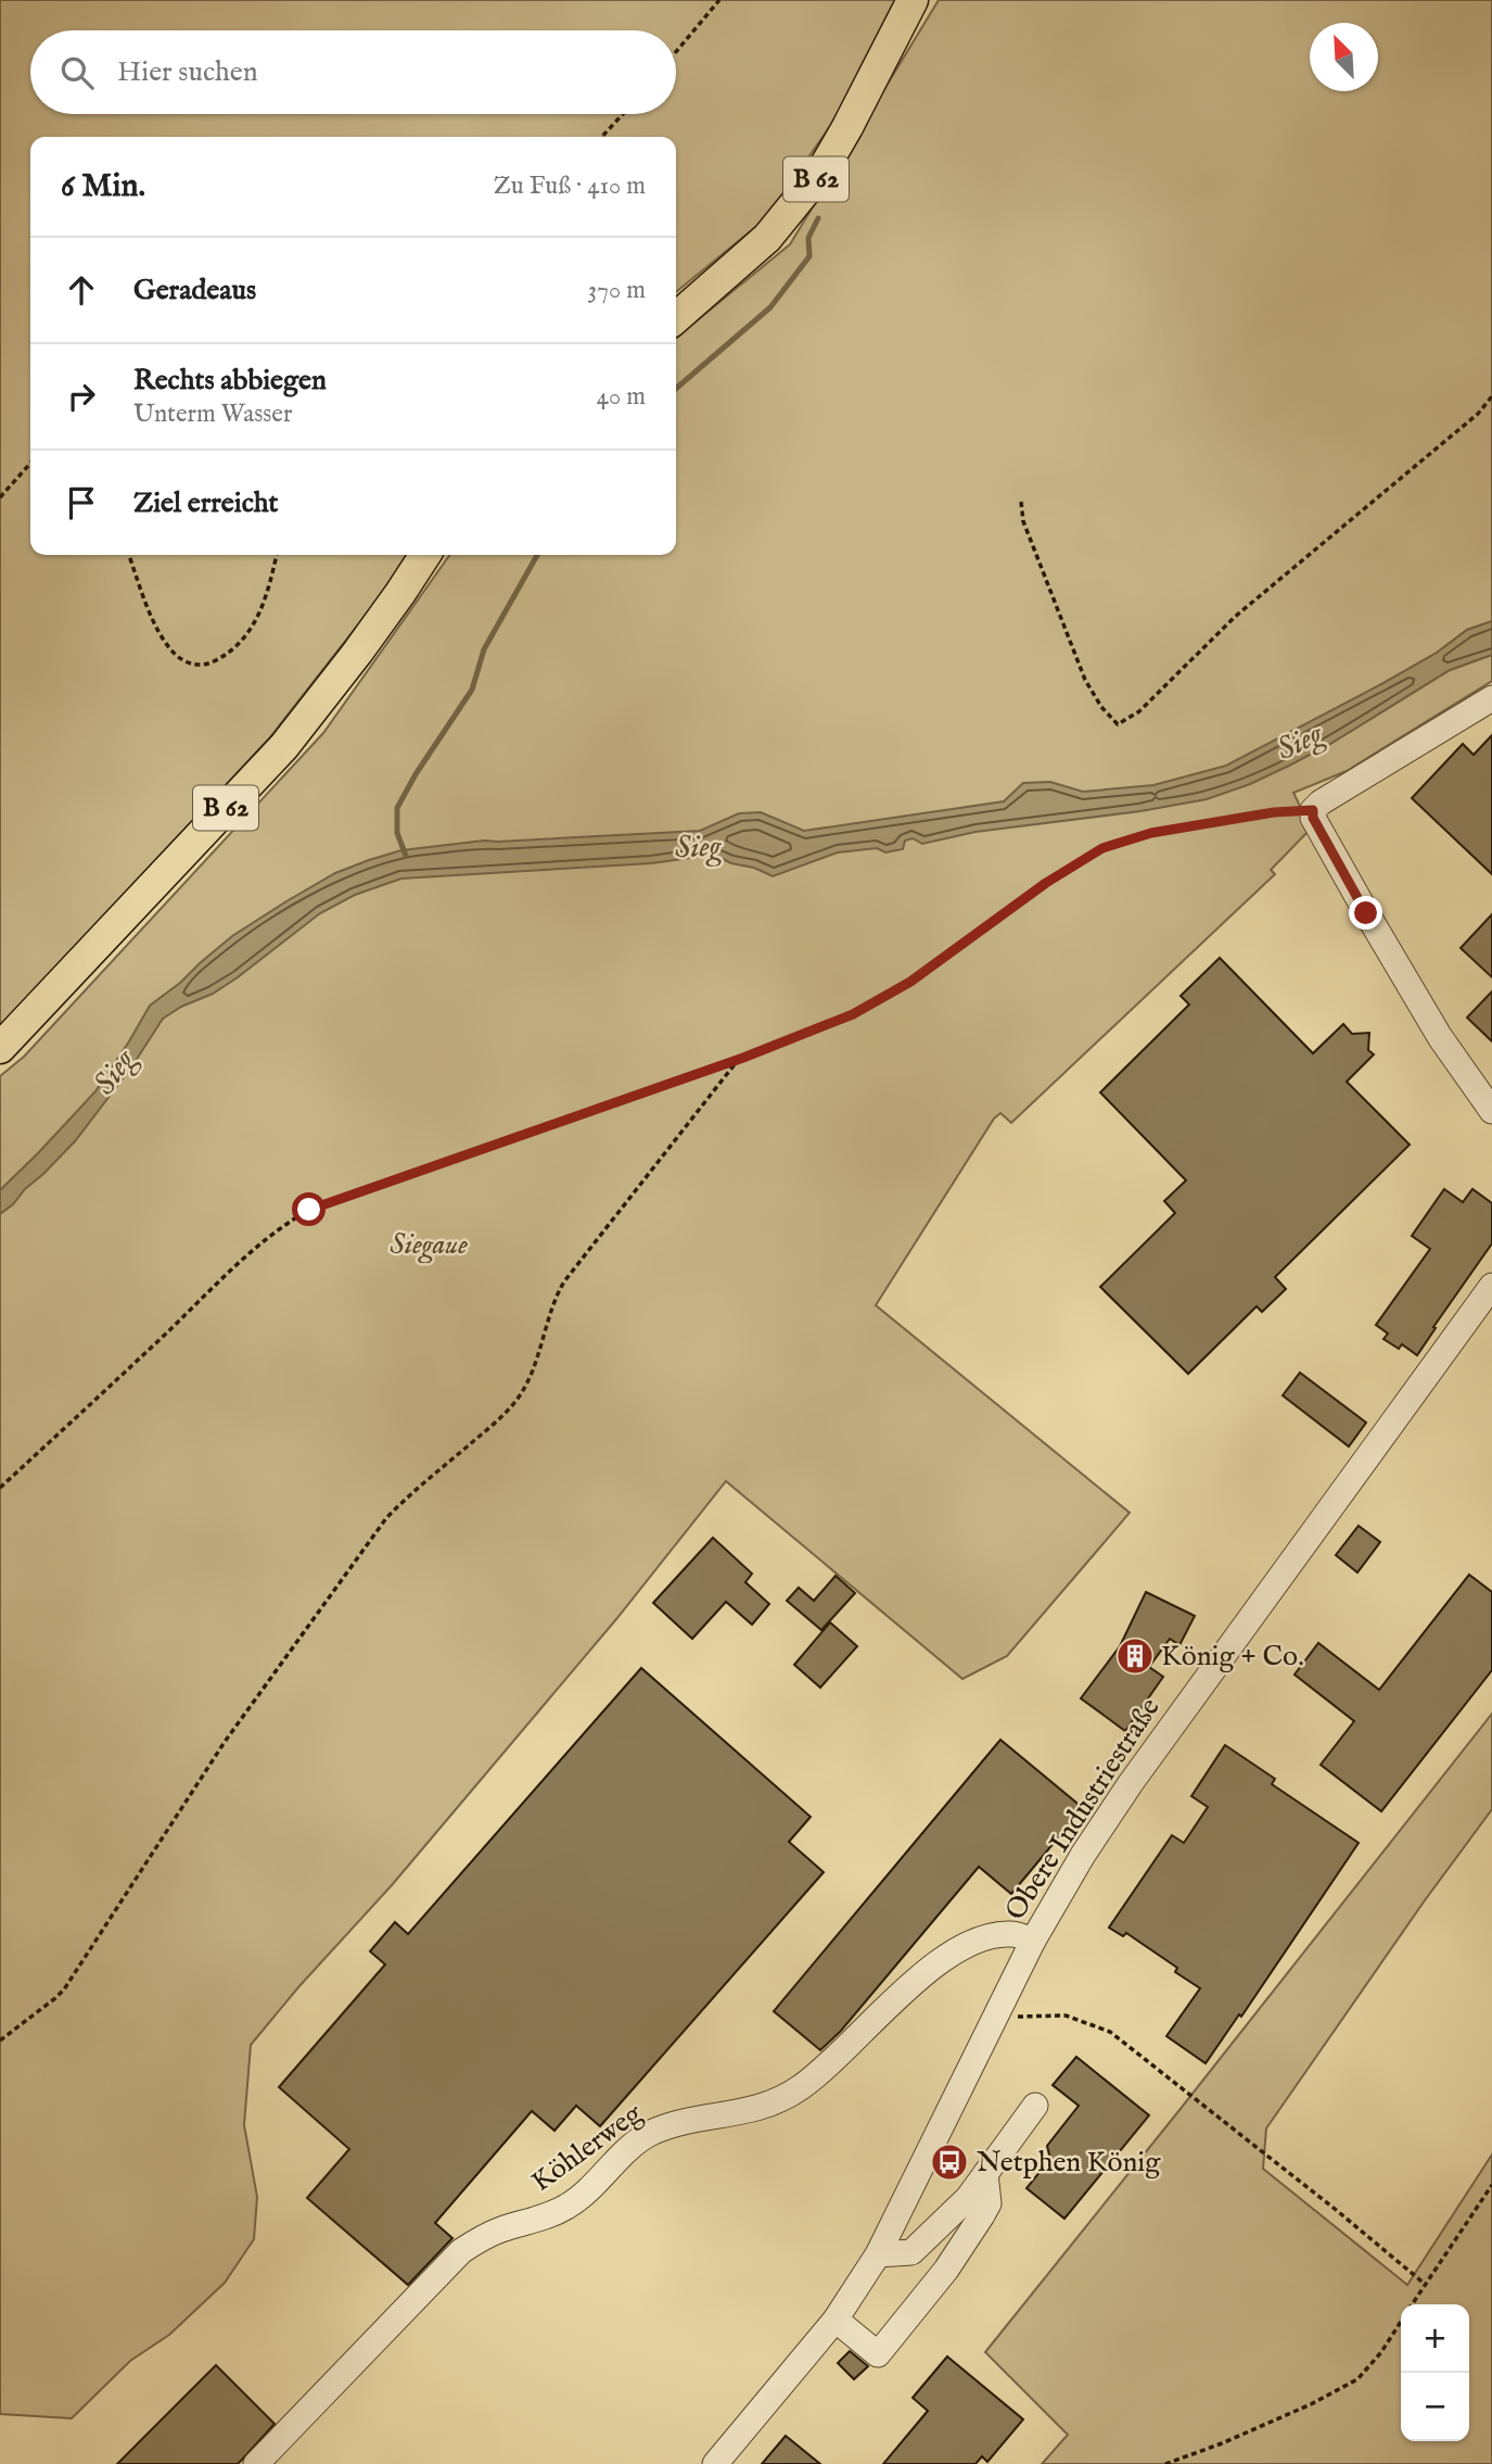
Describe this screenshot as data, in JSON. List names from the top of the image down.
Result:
{
  "streets": {
    "main road": ["B 62"],
    "street": ["Obere Industriestraße", "Köhlerweg"]
  },
  "crossings": [
    ["Obere Industriestraße", "Köhlerweg"]
  ],
  "water": ["Sieg"],
  "parks": ["Siegaue"],
  "places": {
    "building": ["König + Co."],
    "bus stop": ["Netphen König"]
  },
  "north": "top left",
  "page": {
    "search": "Hier suchen",
    "heading": ["6 Min.", "Zu Fuß · 410 m"],
    "list": [
      ["Geradeaus", "370 m"],
      ["Rechts abbiegen", "Unterm Wasser", "40 m"],
      "Ziel erreicht"
    ],
    "map_buttons": ["+", "−"]
  }
}
